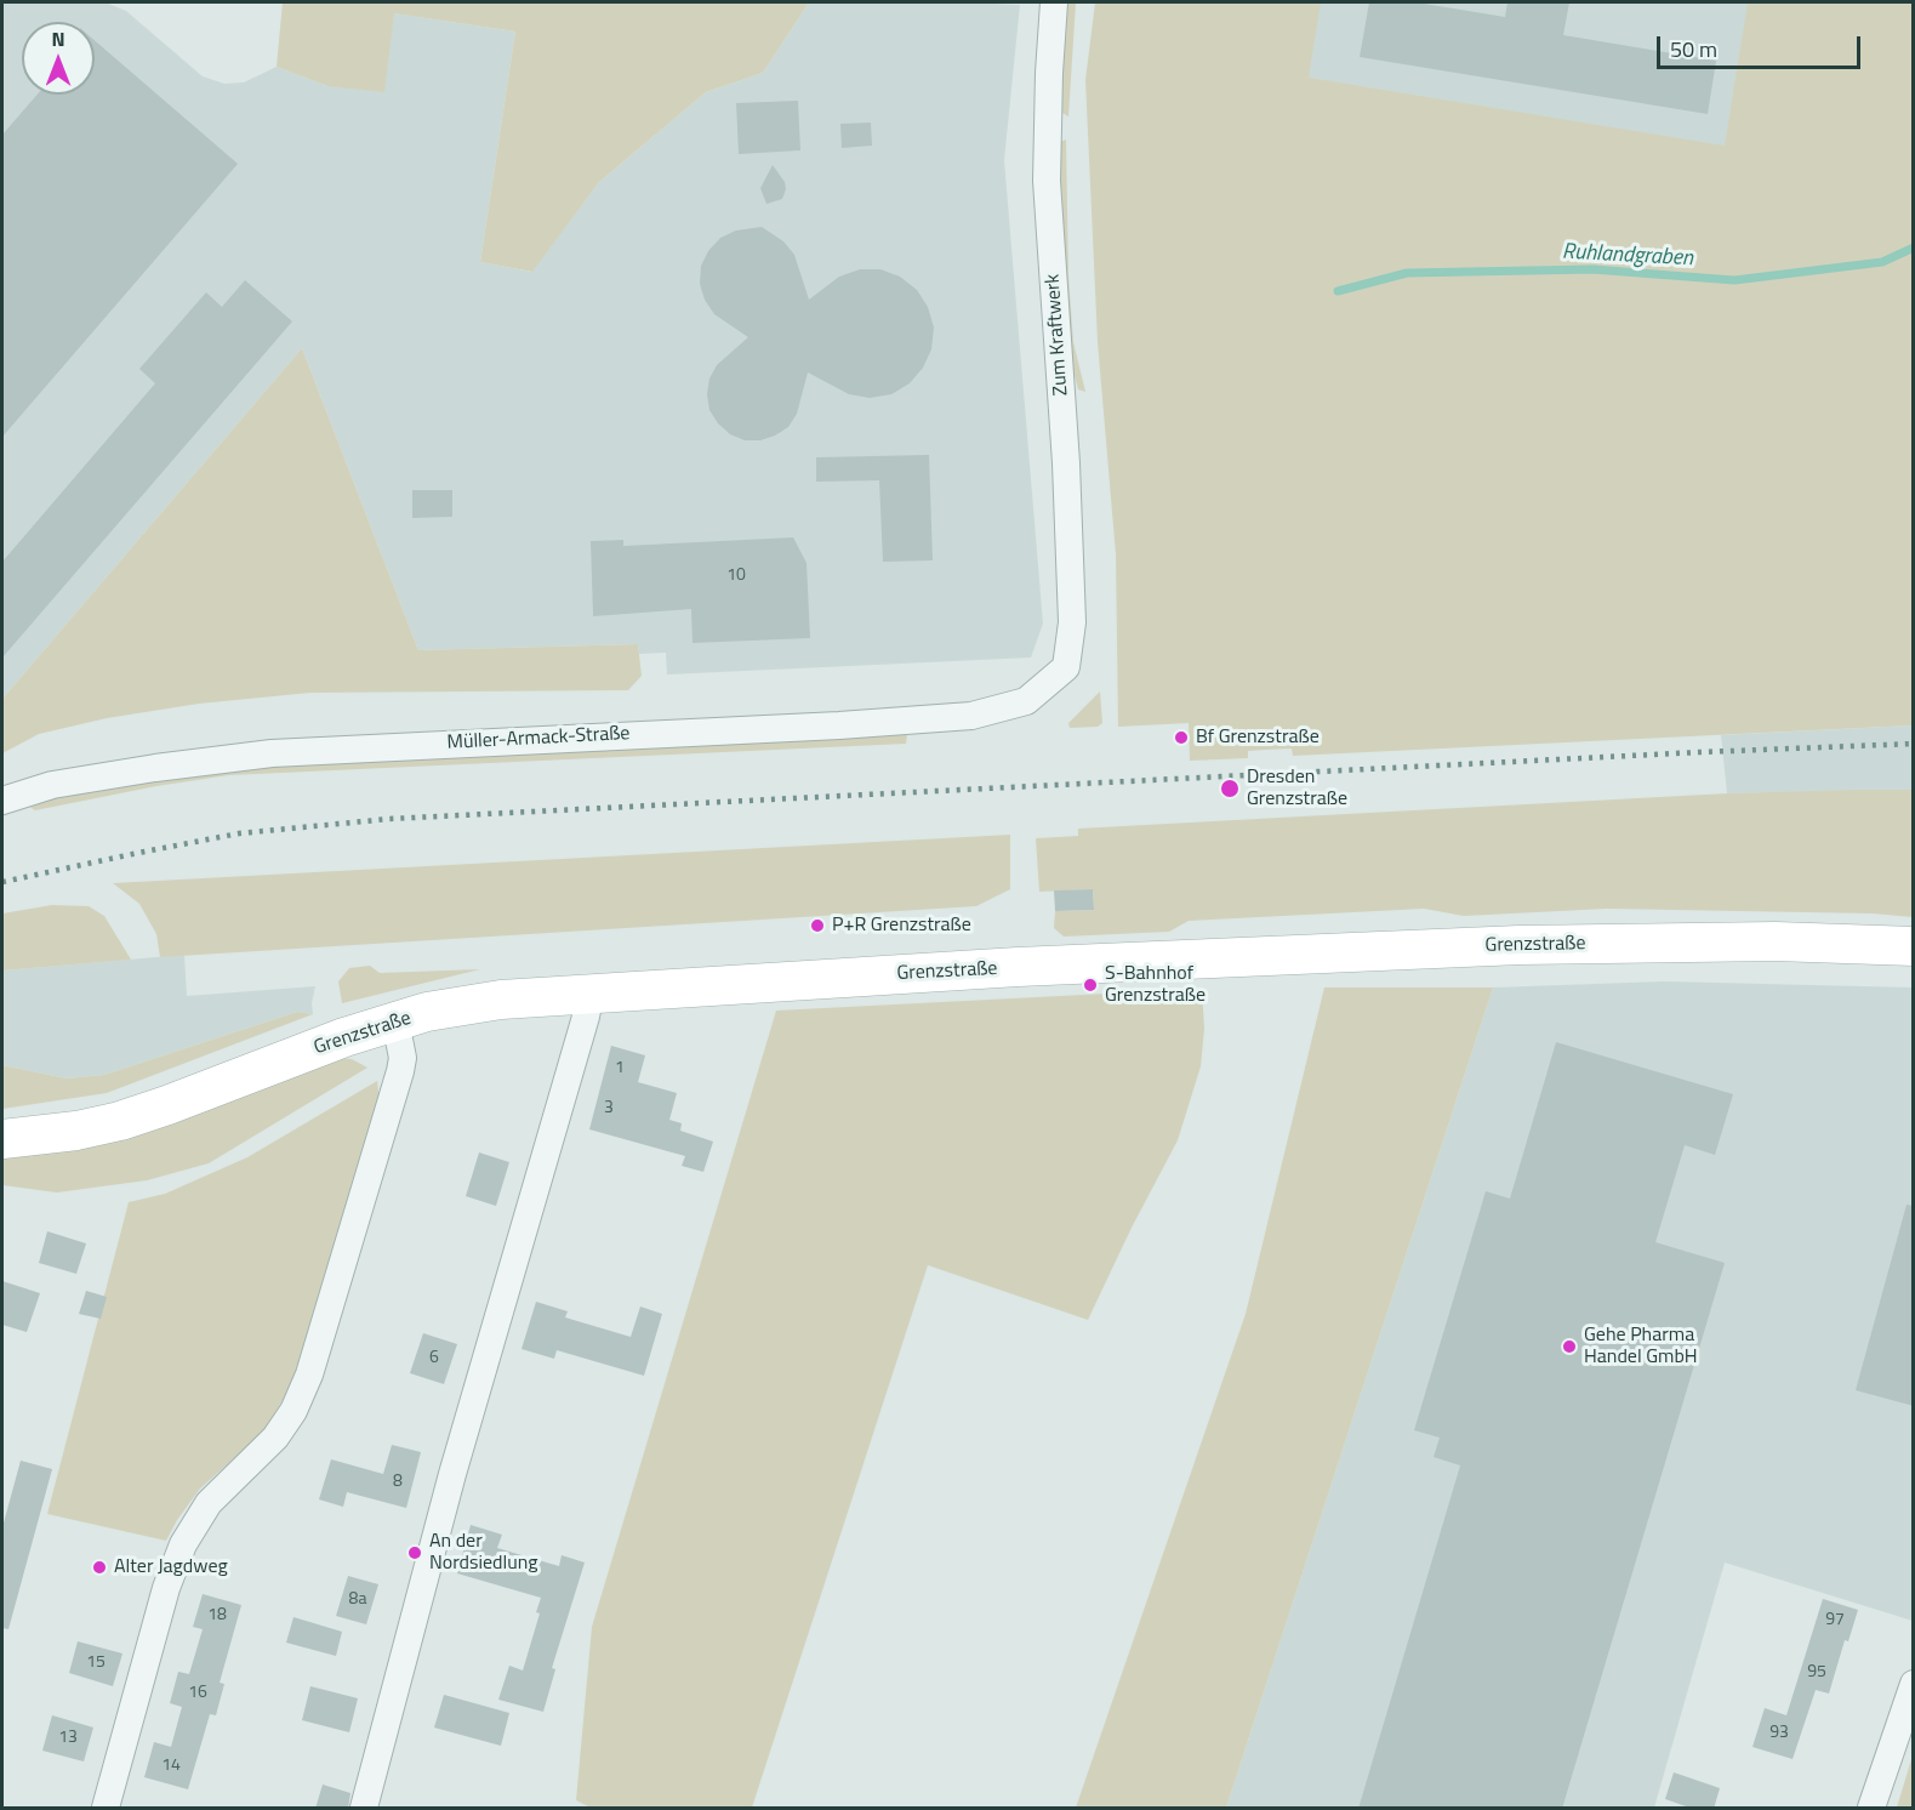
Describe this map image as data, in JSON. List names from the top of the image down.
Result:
{
  "streets": {
    "main road": ["Grenzstraße"],
    "street": ["Zum Kraftwerk", "Müller-Armack-Straße"]
  },
  "crossings": [
    ["Zum Kraftwerk", "Müller-Armack-Straße"]
  ],
  "water": ["Ruhlandgraben"],
  "places": [
    "Bf Grenzstraße",
    "Dresden Grenzstraße",
    "P+R Grenzstraße",
    "S-Bahnhof Grenzstraße",
    "Gehe Pharma Handel GmbH",
    "An der Nordsiedlung",
    "Alter Jagdweg"
  ],
  "house_numbers": [
    "10",
    "1",
    "3",
    "6",
    "8",
    "8a",
    "18",
    "97",
    "15",
    "95",
    "16",
    "93",
    "13",
    "14"
  ],
  "scale_bar": "50 m",
  "north": "top"
}
